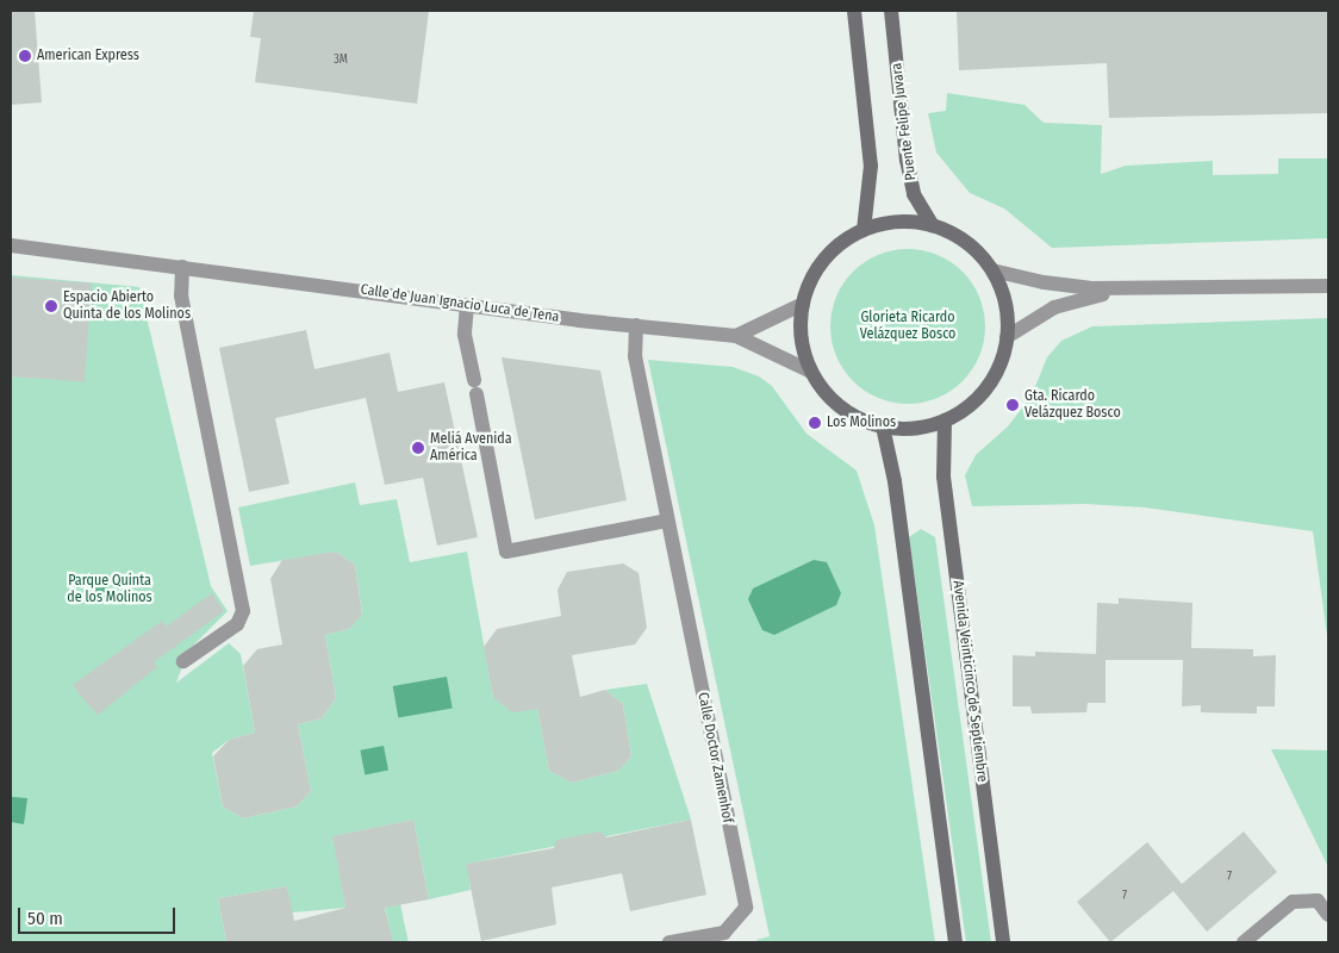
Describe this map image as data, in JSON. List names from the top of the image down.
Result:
{
  "streets": {
    "main road": ["Puente Felipe Juvara", "Avenida Veinticinco de Septiembre"],
    "street": ["Calle de Juan Ignacio Luca de Tena", "Calle Doctor Zamenhof"]
  },
  "crossings": [
    ["Puente Felipe Juvara", "Calle de Juan Ignacio Luca de Tena"],
    ["Puente Felipe Juvara", "Avenida Veinticinco de Septiembre"],
    ["Calle de Juan Ignacio Luca de Tena", "Avenida Veinticinco de Septiembre"],
    ["Calle de Juan Ignacio Luca de Tena", "Calle Doctor Zamenhof"]
  ],
  "parks": ["Glorieta Ricardo Velázquez Bosco", "Parque Quinta de los Molinos"],
  "places": [
    "American Express",
    "Espacio Abierto Quinta de los Molinos",
    "Gta. Ricardo Velázquez Bosco",
    "Los Molinos",
    "Meliá Avenida América"
  ],
  "house_numbers": ["3M", "7", "7"],
  "scale_bar": "50 m"
}
